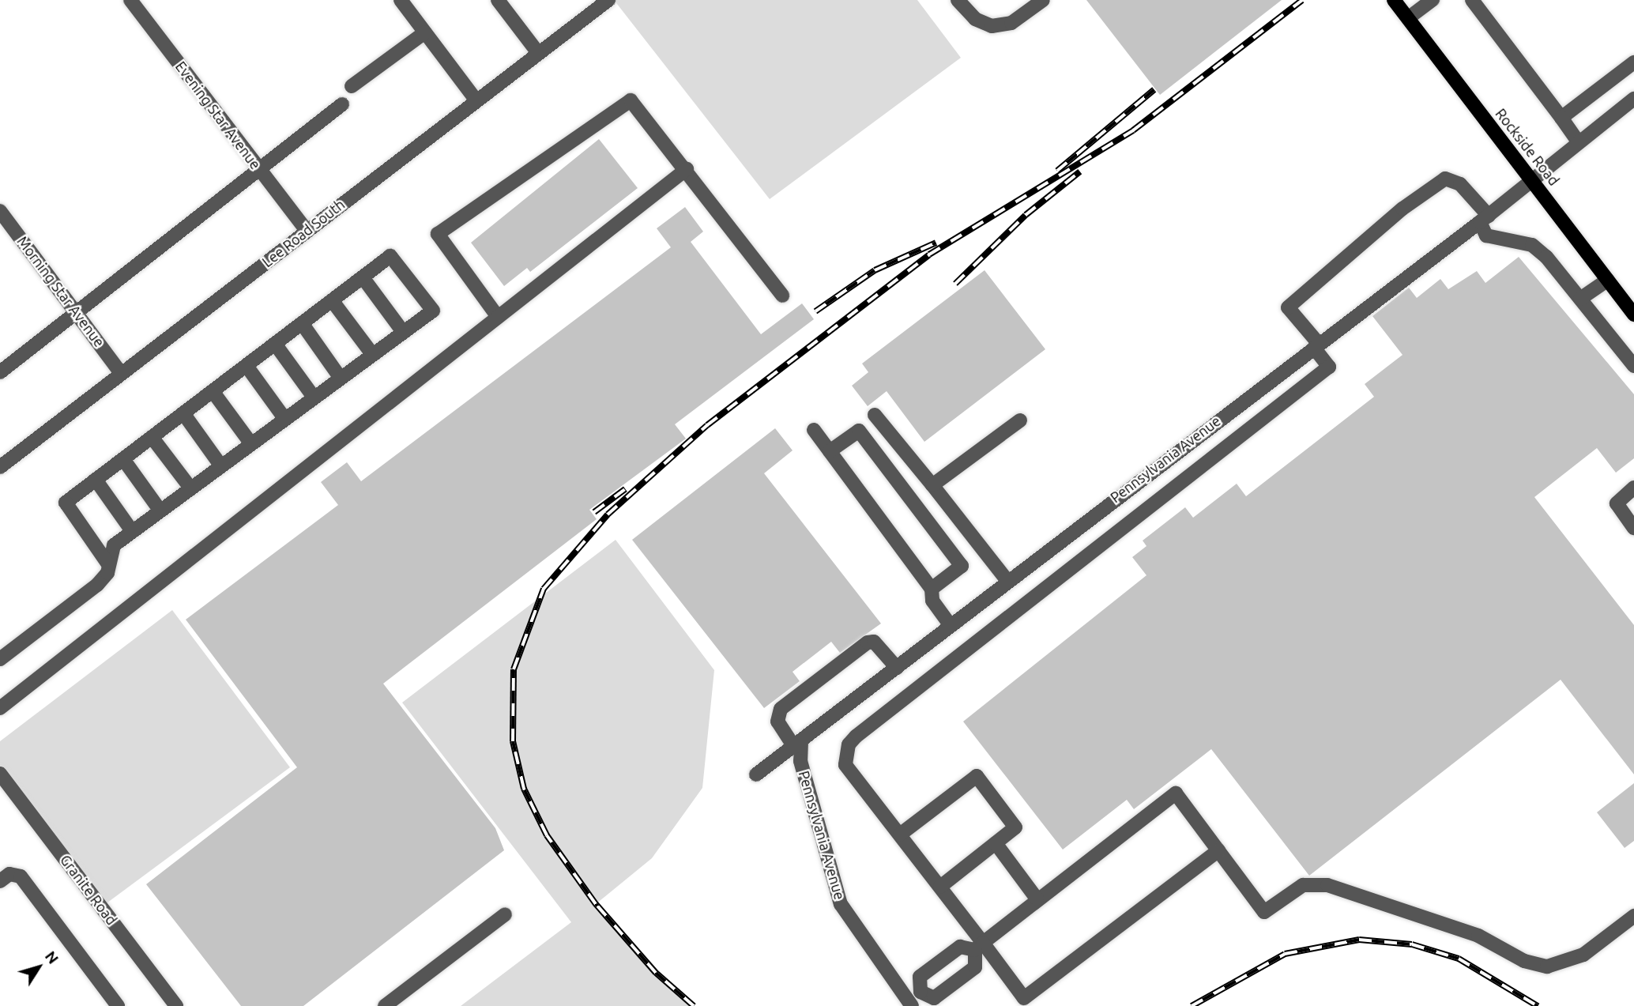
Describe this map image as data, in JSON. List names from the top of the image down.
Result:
{
  "streets": {
    "main road": ["Rockside Road"],
    "street": [
      "Evening Star Avenue",
      "Lee Road South",
      "Morning Star Avenue",
      "Pennsylvania Avenue",
      "Granite Road"
    ]
  },
  "crossings": [
    ["Evening Star Avenue", "Lee Road South"],
    ["Rockside Road", "Pennsylvania Avenue"],
    ["Lee Road South", "Morning Star Avenue"]
  ],
  "north": "top right"
}
